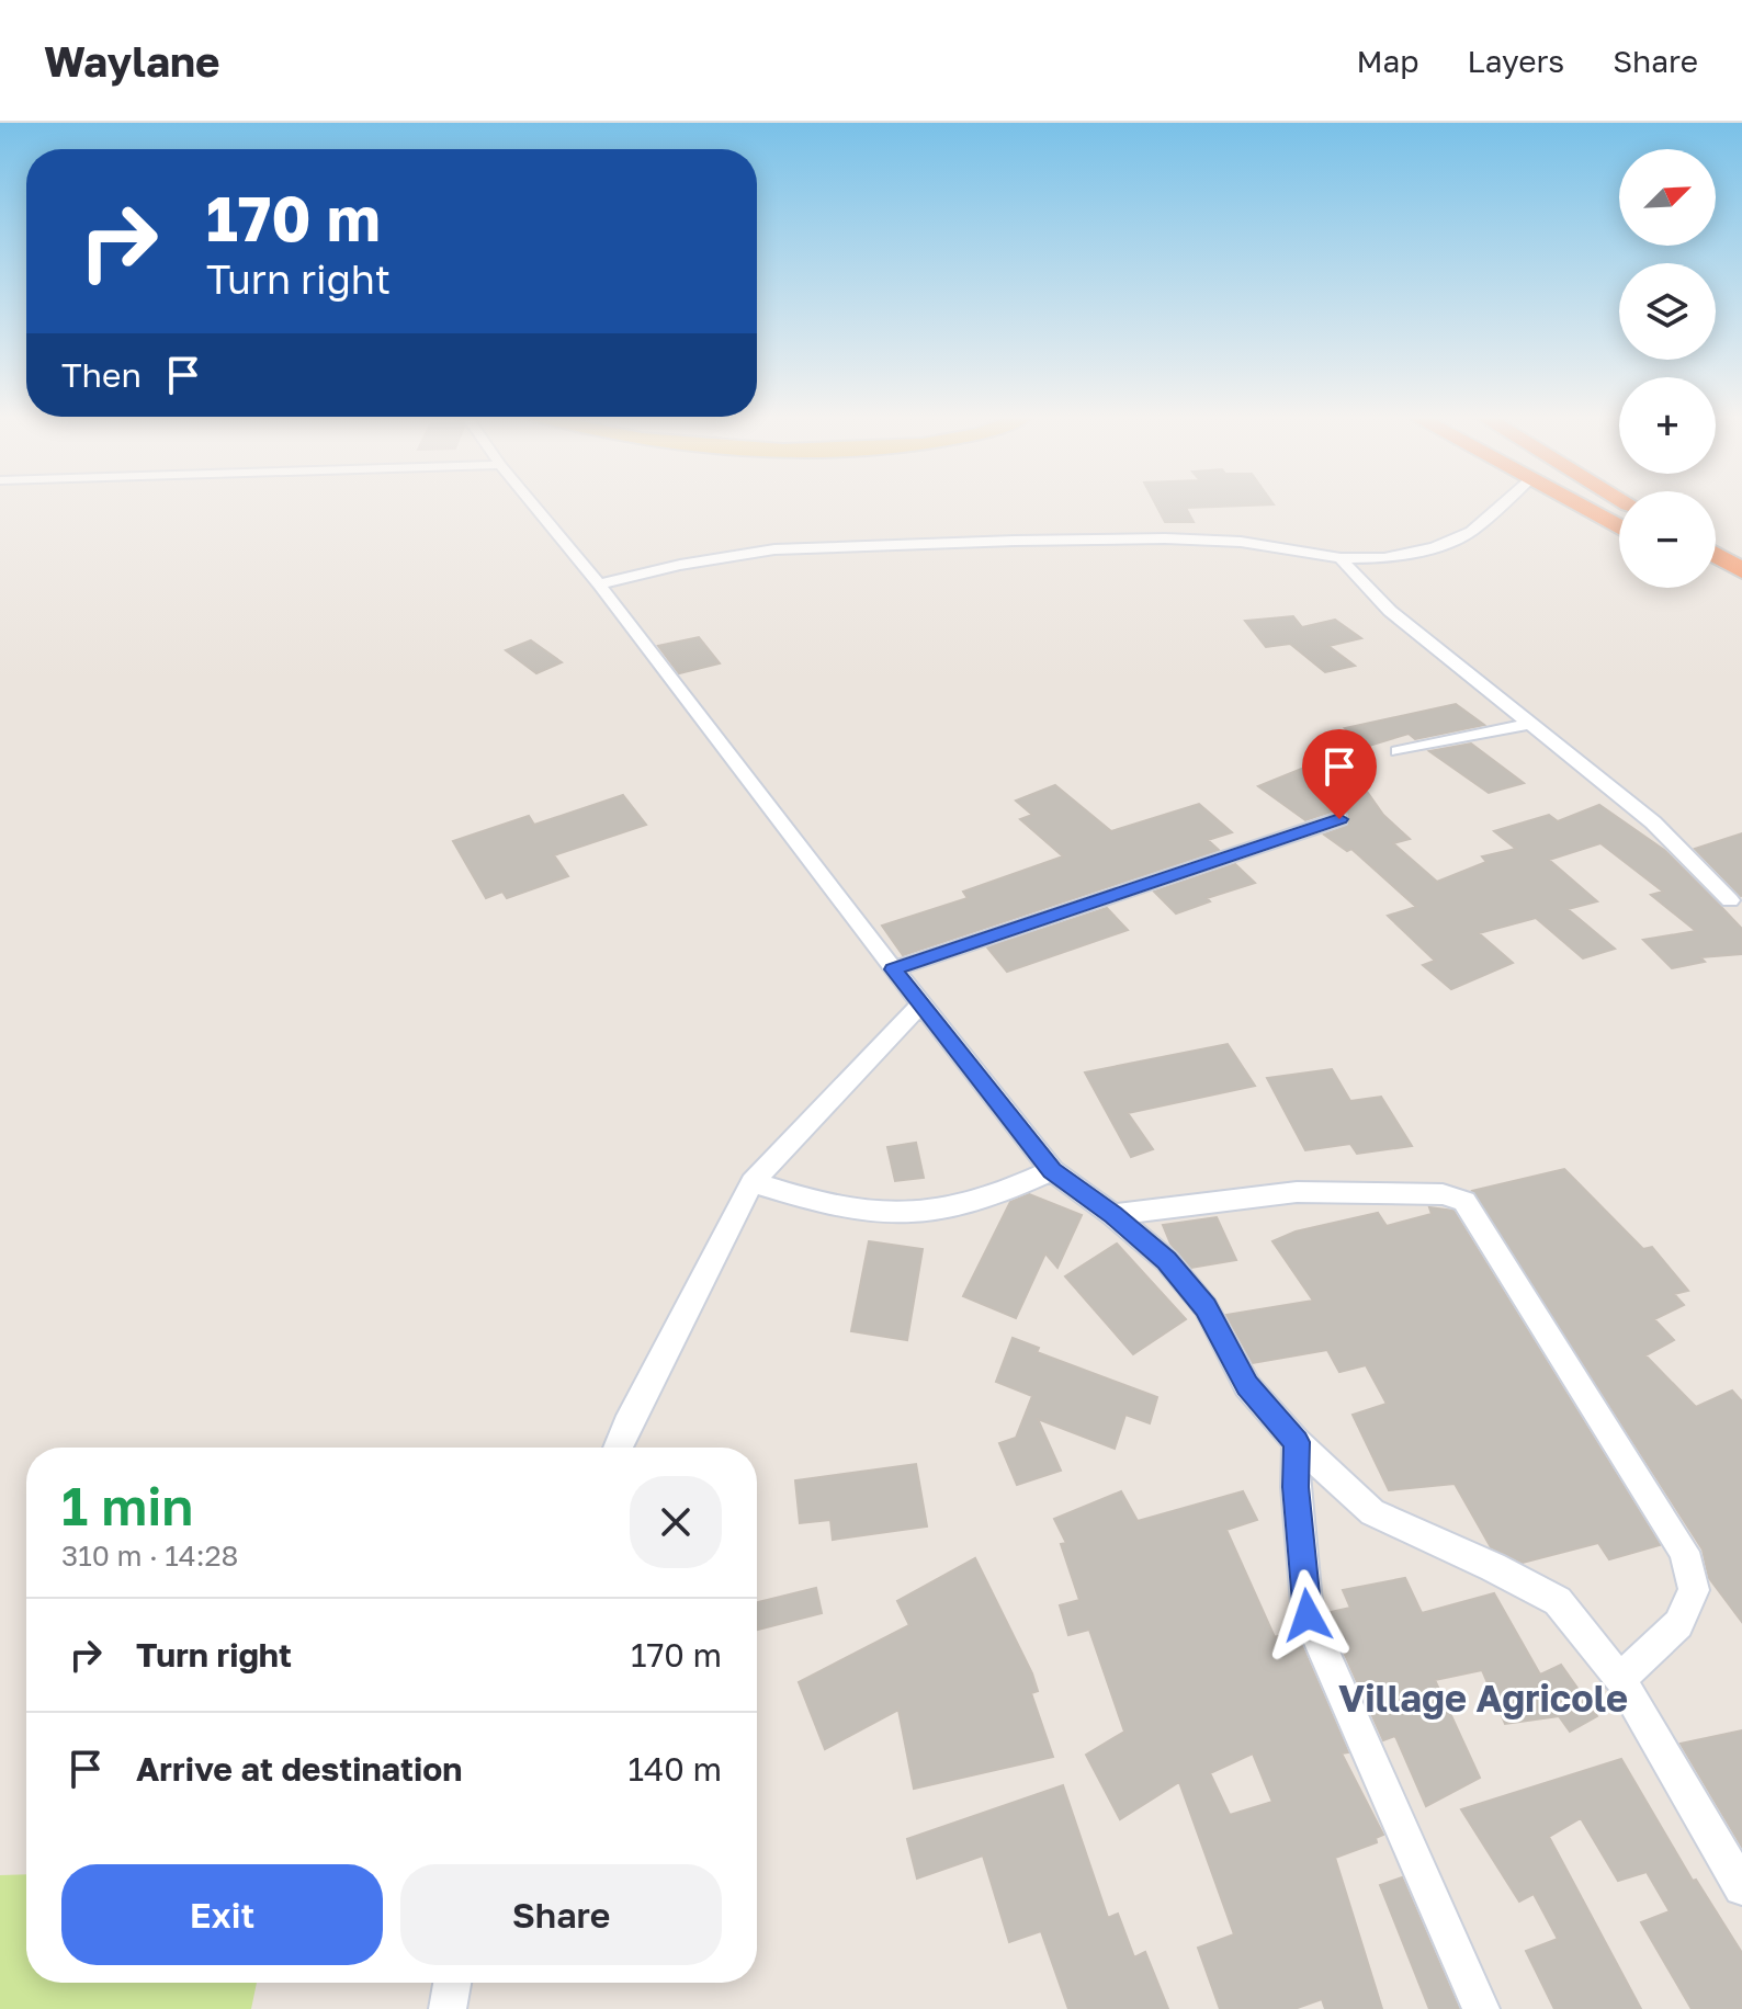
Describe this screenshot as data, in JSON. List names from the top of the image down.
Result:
{
  "districts": ["Village Agricole"],
  "north": "top right",
  "page": {
    "header": "Waylane",
    "nav": ["Map", "Layers", "Share"],
    "map_buttons": ["+", "−"],
    "turn": ["170 m", "Turn right"],
    "then": "Then",
    "heading": ["1 min", "310 m · 14:28"],
    "list": [
      {
        "name": "Turn right",
        "value": "170 m"
      },
      {
        "name": "Arrive at destination",
        "value": "140 m"
      }
    ],
    "buttons": ["Exit", "Share"]
  }
}
